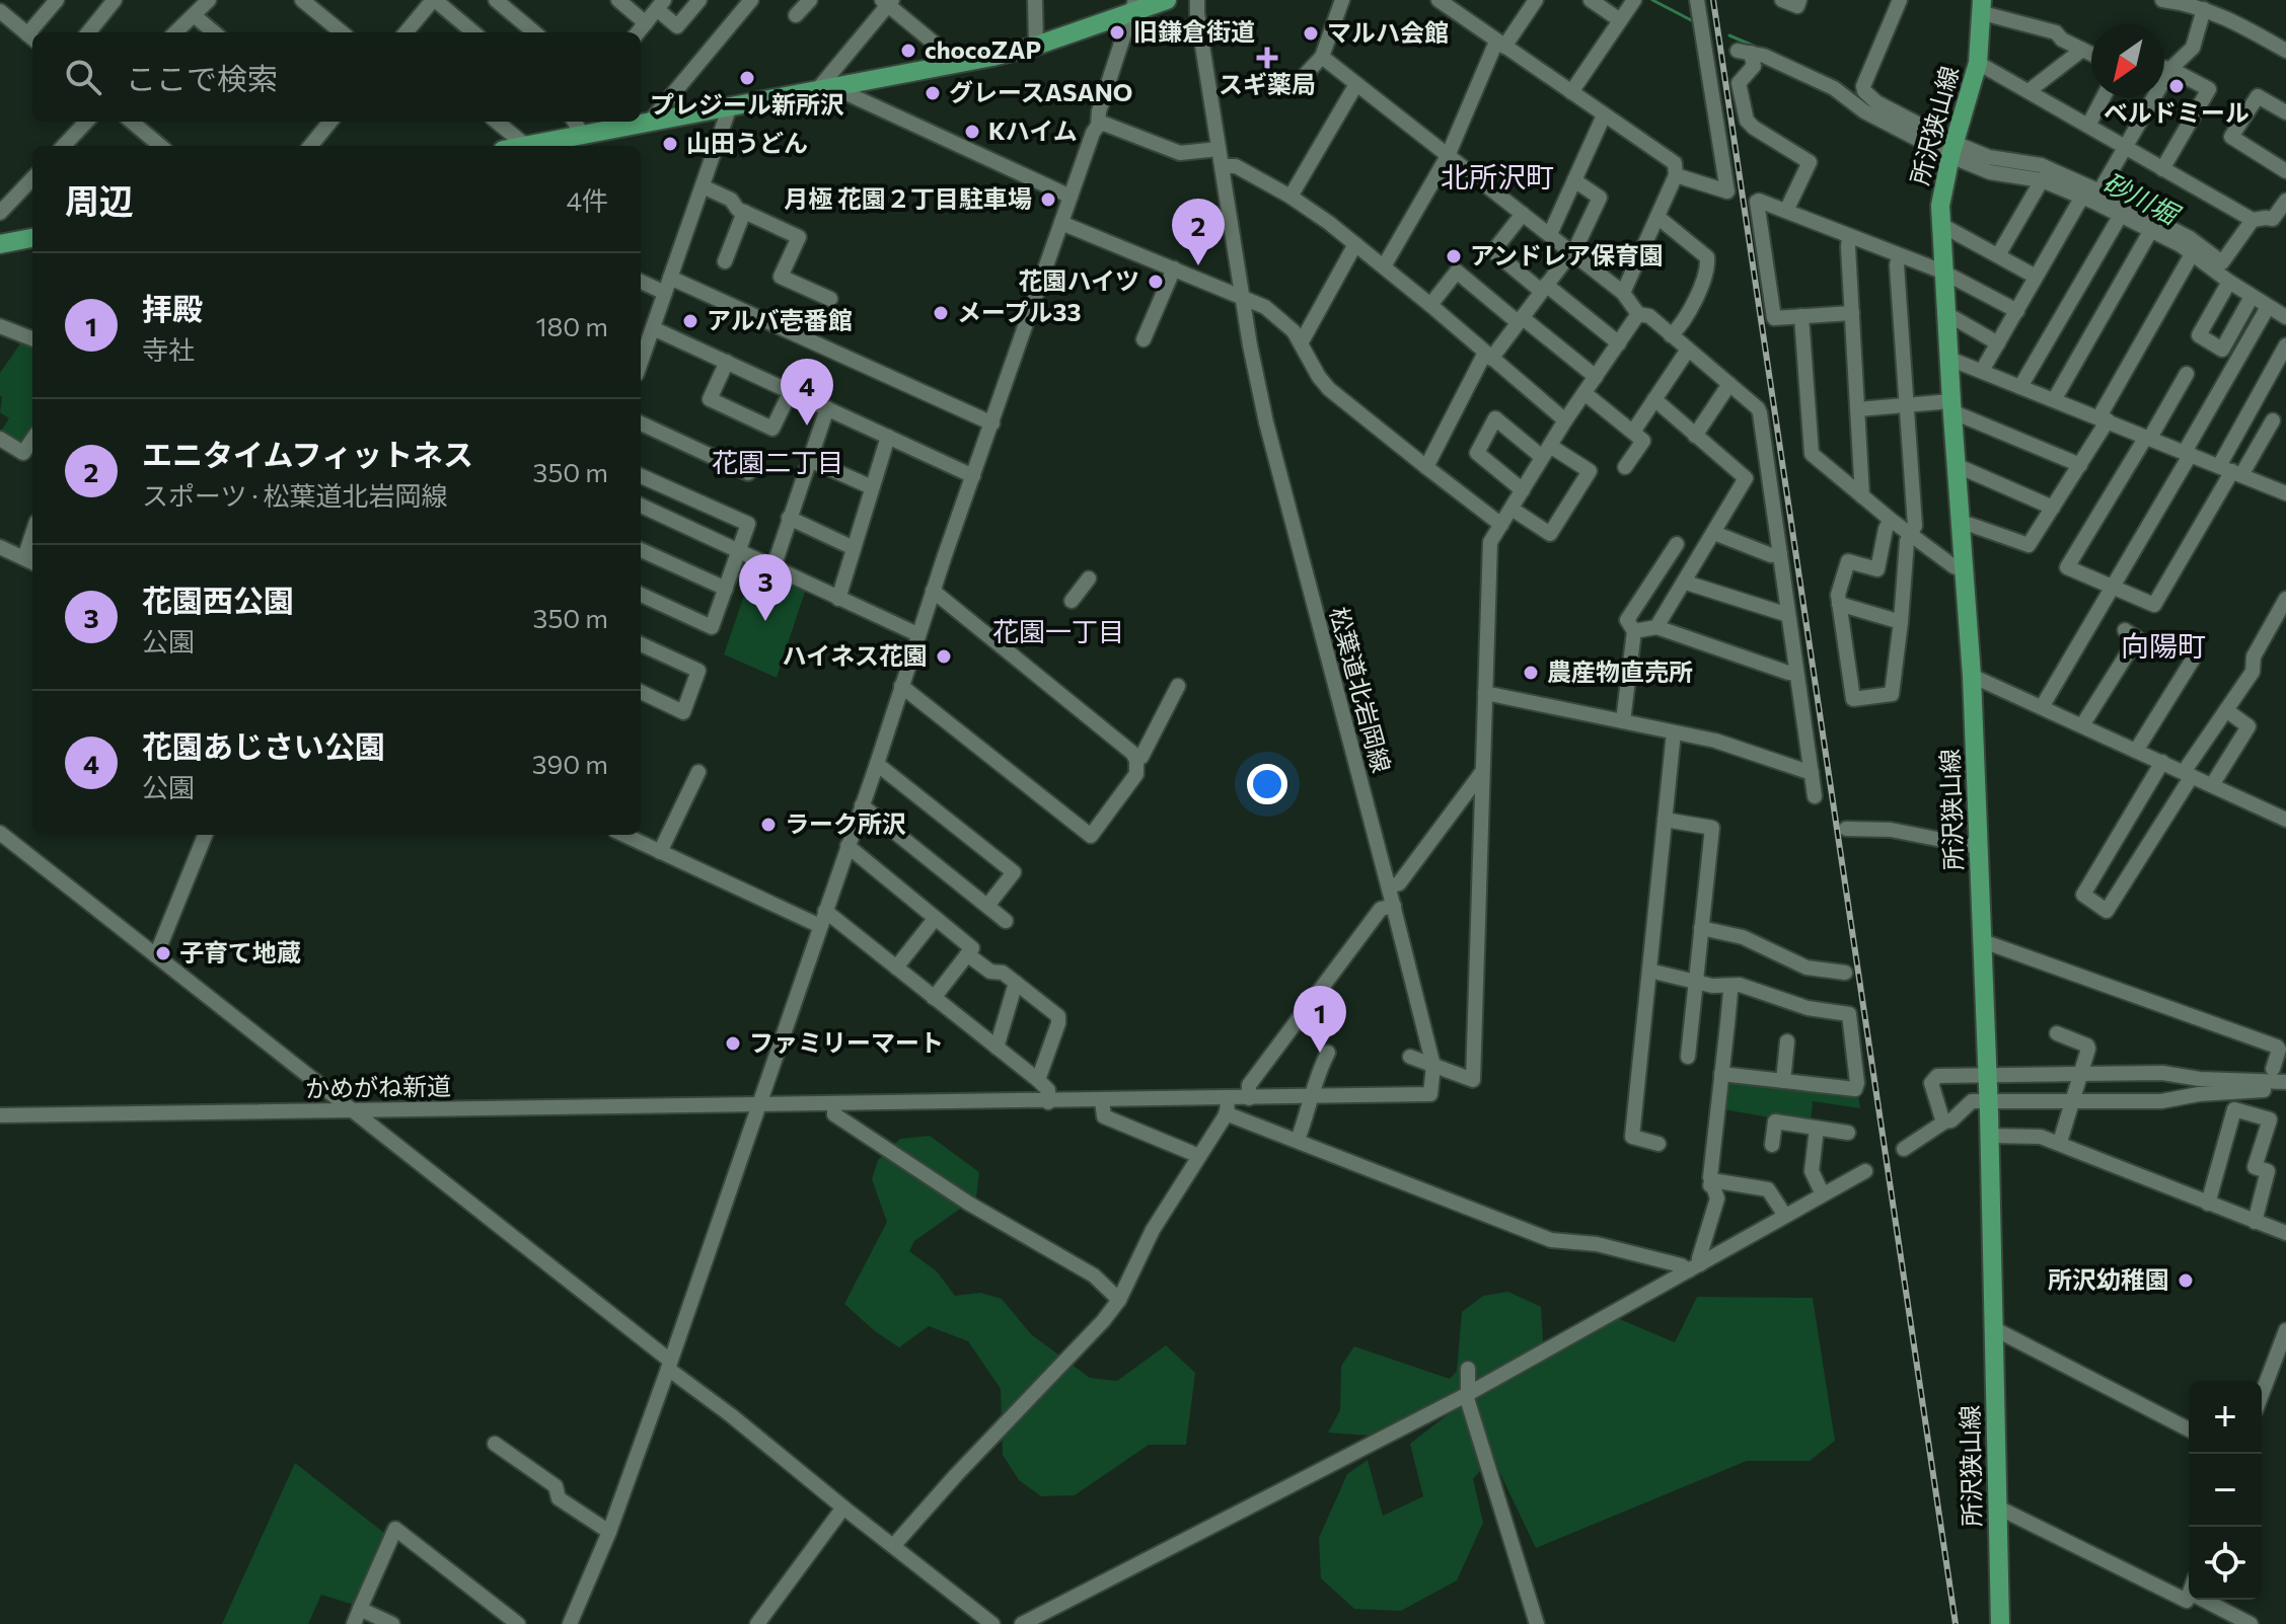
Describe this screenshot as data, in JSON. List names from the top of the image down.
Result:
{
  "streets": {
    "main road": ["所沢狭山線"],
    "street": ["松葉道北岩岡線", "かめがね新道"]
  },
  "crossings": [
    ["松葉道北岩岡線", "かめがね新道"]
  ],
  "districts": [
    "北所沢町",
    "花園二丁目",
    "花園一丁目",
    "向陽町"
  ],
  "water": ["砂川堀"],
  "places": {
    "other": [
      "旧鎌倉街道",
      "マルハ会館",
      "chocoZAP",
      "プレジール新所沢",
      "ベルドミール",
      "グレースASANO",
      "Kハイム",
      "山田うどん",
      "月極 花園２丁目駐車場",
      "アンドレア保育園",
      "花園ハイツ",
      "メープル33",
      "アルバ壱番館",
      "ハイネス花園",
      "農産物直売所",
      "ラーク所沢",
      "子育て地蔵",
      "ファミリーマート",
      "所沢幼稚園"
    ],
    "health": ["スギ薬局"]
  },
  "north": "bottom left",
  "page": {
    "search": "ここで検索",
    "heading": ["周辺", "4件"],
    "pins": [
      "2",
      "4",
      "3",
      "1"
    ],
    "list": [
      {
        "mark": "1",
        "name": "拝殿",
        "note": "寺社",
        "value": "180 m"
      },
      {
        "mark": "2",
        "name": "エニタイムフィットネス",
        "note": "スポーツ · 松葉道北岩岡線",
        "value": "350 m"
      },
      {
        "mark": "3",
        "name": "花園西公園",
        "note": "公園",
        "value": "350 m"
      },
      {
        "mark": "4",
        "name": "花園あじさい公園",
        "note": "公園",
        "value": "390 m"
      }
    ],
    "map_buttons": ["+", "−"]
  }
}
